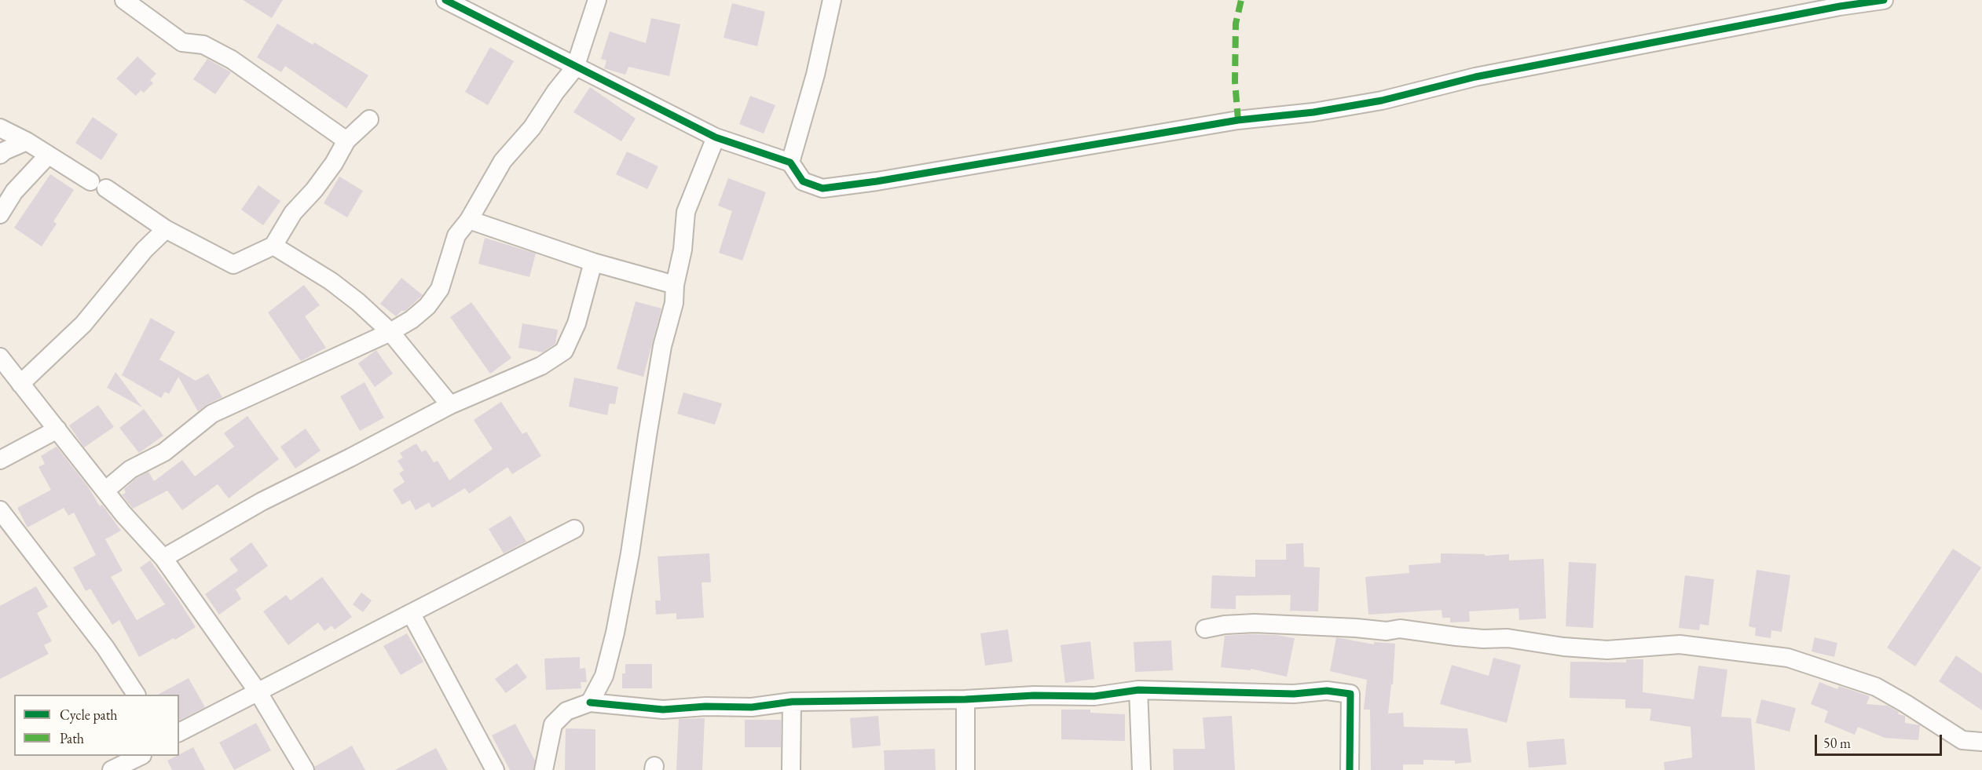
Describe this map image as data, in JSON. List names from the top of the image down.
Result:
{
  "legend": ["Cycle path", "Path"],
  "scale_bar": "50 m"
}
